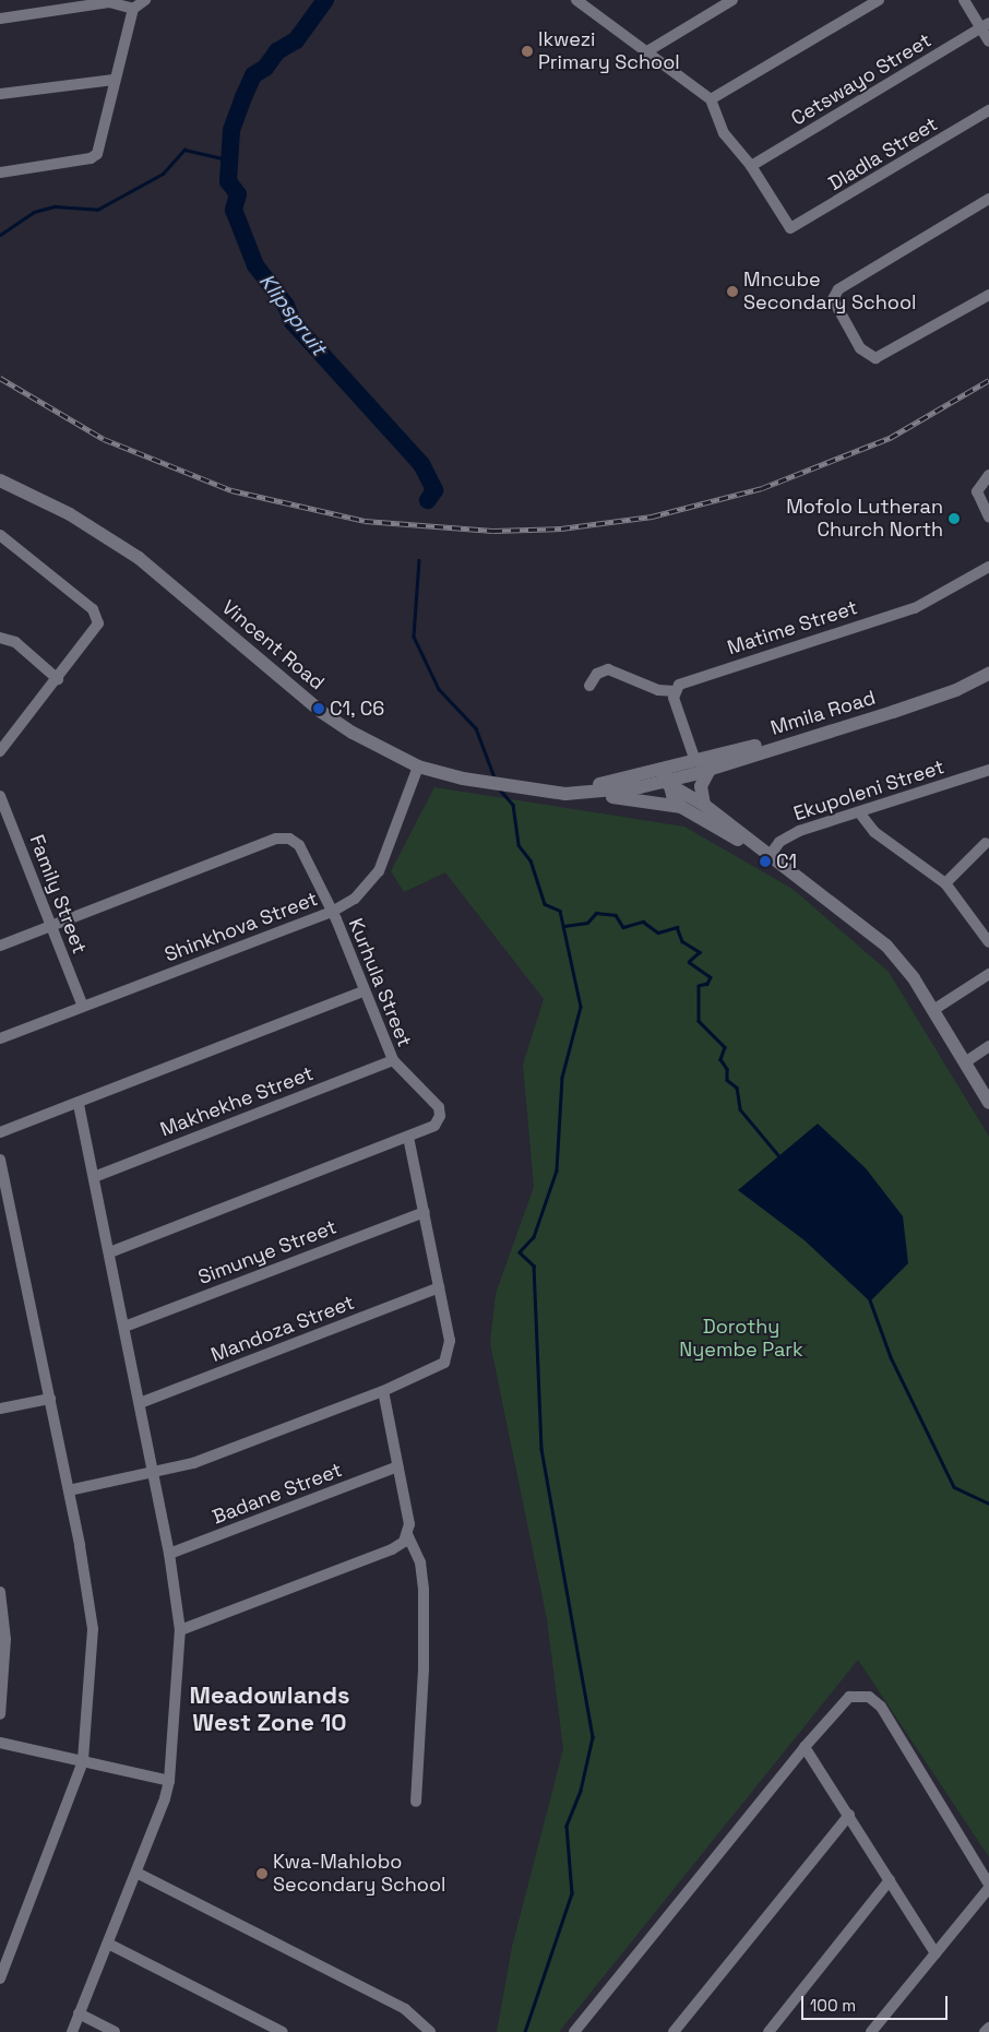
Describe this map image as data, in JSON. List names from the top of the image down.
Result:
{
  "streets": {
    "main road": ["Vincent Road", "Mmila Road"],
    "street": [
      "Cetswayo Street",
      "Dladla Street",
      "Matime Street",
      "Ekupoleni Street",
      "Family Street",
      "Shinkhova Street",
      "Kurhula Street",
      "Makhekhe Street",
      "Simunye Street",
      "Mandoza Street",
      "Badane Street"
    ]
  },
  "crossings": [
    ["Cetswayo Street", "Dladla Street"],
    ["Vincent Road", "Mmila Road"],
    ["Vincent Road", "Shinkhova Street"],
    ["Family Street", "Shinkhova Street"],
    ["Family Street", "Kurhula Street"],
    ["Shinkhova Street", "Kurhula Street"],
    ["Kurhula Street", "Makhekhe Street"]
  ],
  "districts": ["Meadowlands West Zone 10"],
  "water": ["Klipspruit"],
  "parks": ["Dorothy Nyembe Park"],
  "places": [
    "Ikwezi Primary School",
    "Mncube Secondary School",
    "Mofolo Lutheran Church North",
    "C1, C6",
    "C1",
    "Kwa-Mahlobo Secondary School"
  ],
  "scale_bar": "100 m"
}
